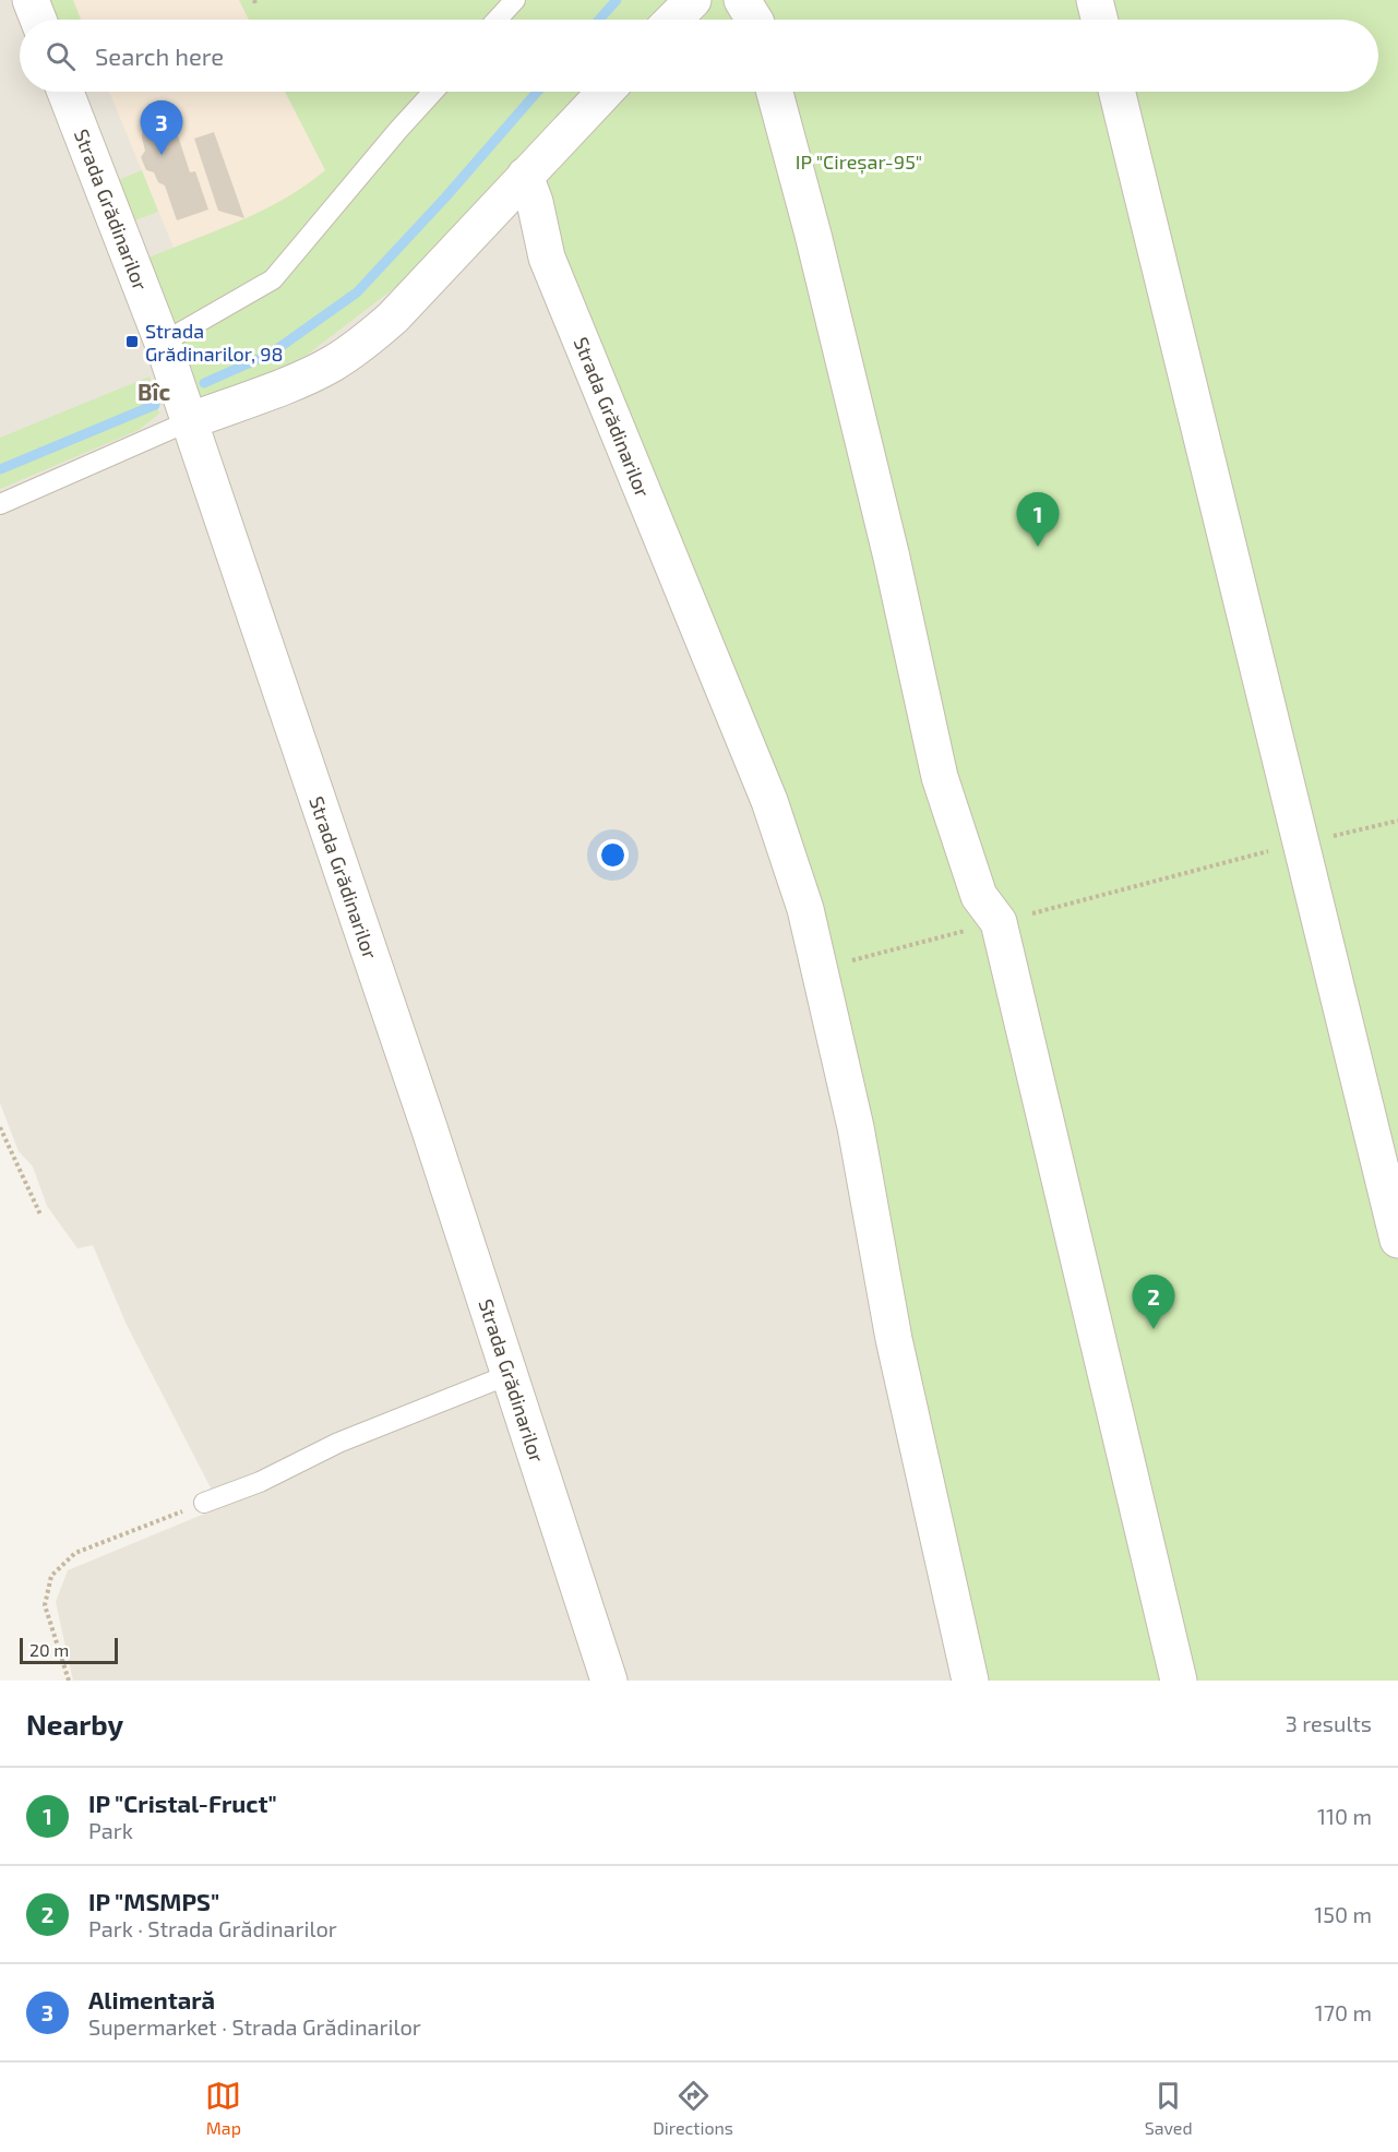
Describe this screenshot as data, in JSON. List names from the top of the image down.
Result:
{
  "streets": {
    "street": ["Strada Grădinarilor"]
  },
  "districts": ["Bîc"],
  "parks": ["IP \"Cireșar-95\""],
  "places": {
    "transit": ["Strada Grădinarilor, 98"]
  },
  "scale_bar": "20 m",
  "page": {
    "search": "Search here",
    "pins": ["3", "1", "2"],
    "scale": "20 m",
    "heading": ["Nearby", "3 results"],
    "list": [
      {
        "mark": "1",
        "name": "IP \"Cristal-Fruct\"",
        "note": "Park",
        "value": "110 m"
      },
      {
        "mark": "2",
        "name": "IP \"MSMPS\"",
        "note": "Park · Strada Grădinarilor",
        "value": "150 m"
      },
      {
        "mark": "3",
        "name": "Alimentară",
        "note": "Supermarket · Strada Grădinarilor",
        "value": "170 m"
      }
    ],
    "nav": ["Map", "Directions", "Saved"]
  }
}
